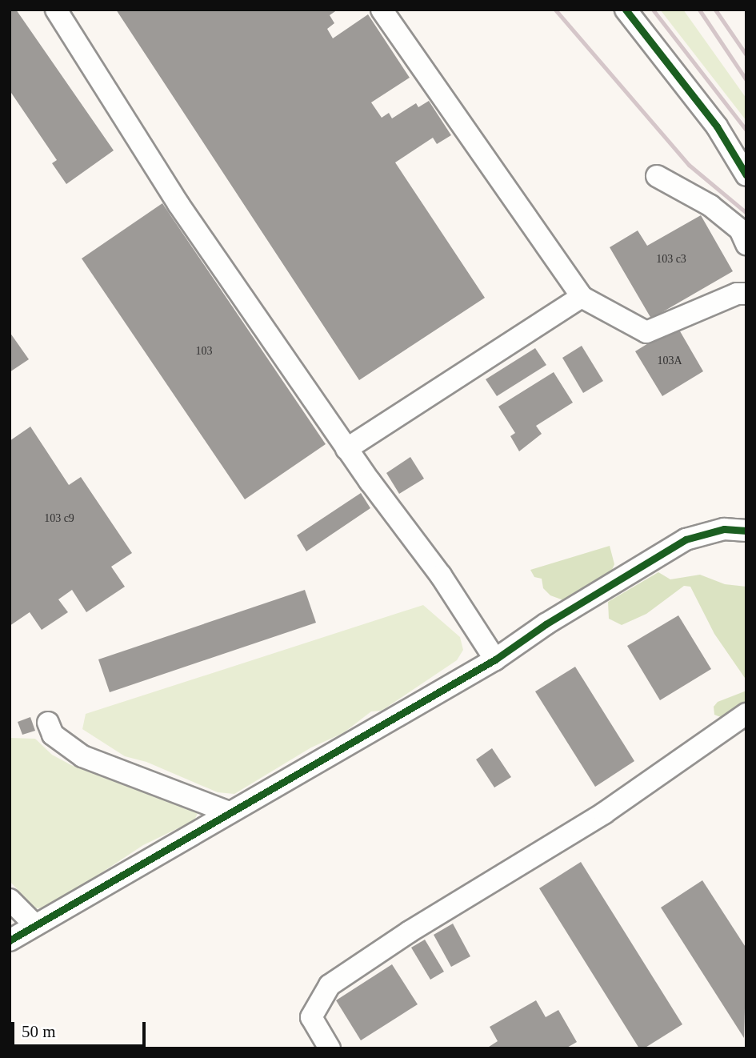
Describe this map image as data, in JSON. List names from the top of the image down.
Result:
{
  "house_numbers": [
    "103 с3",
    "103",
    "103А",
    "103 с9"
  ],
  "scale_bar": "50 m"
}
